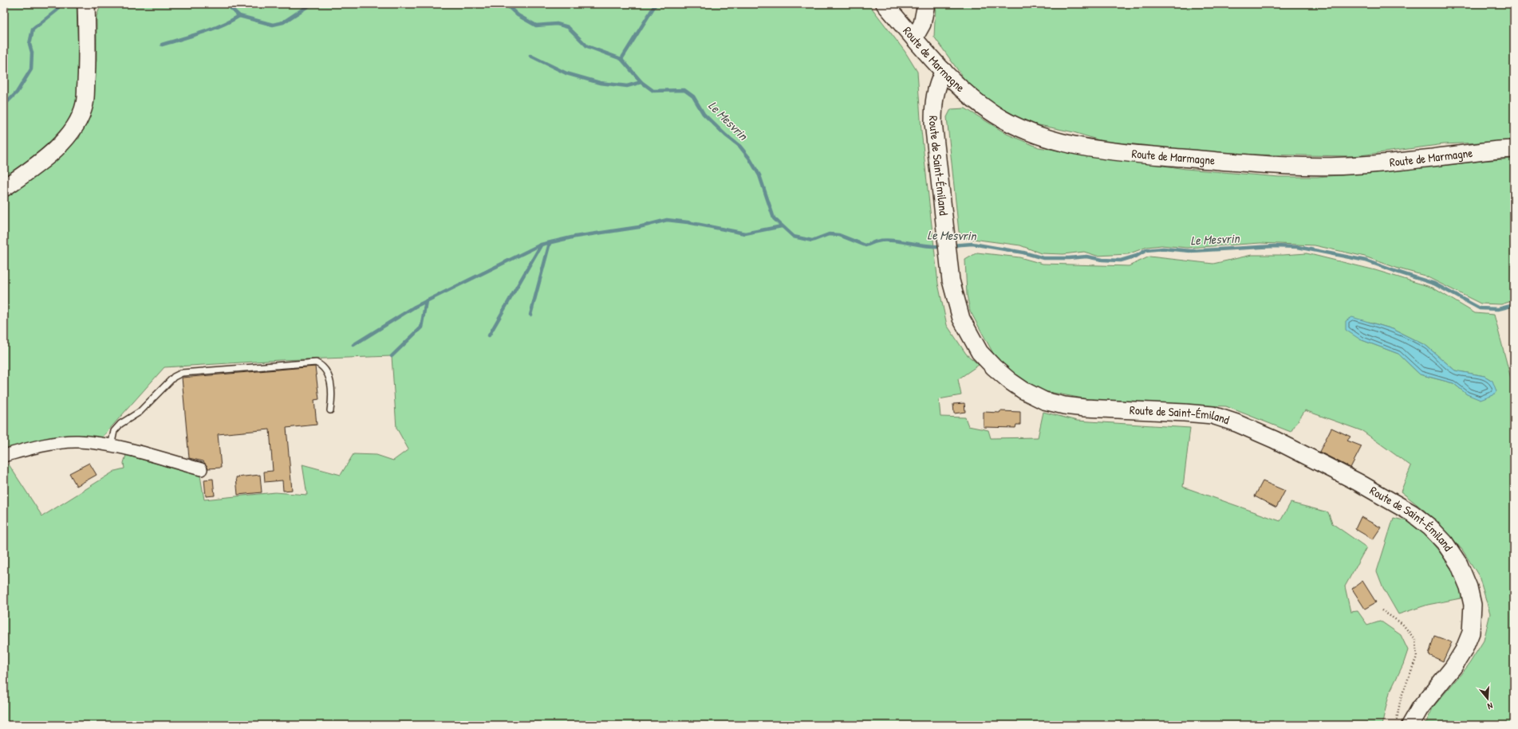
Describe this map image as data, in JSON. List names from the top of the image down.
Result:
{
  "streets": {
    "main road": ["Route de Marmagne", "Route de Saint-Émiland"]
  },
  "crossings": [
    ["Route de Marmagne", "Route de Saint-Émiland"]
  ],
  "water": ["Le Mesvrin"],
  "north": "bottom"
}
